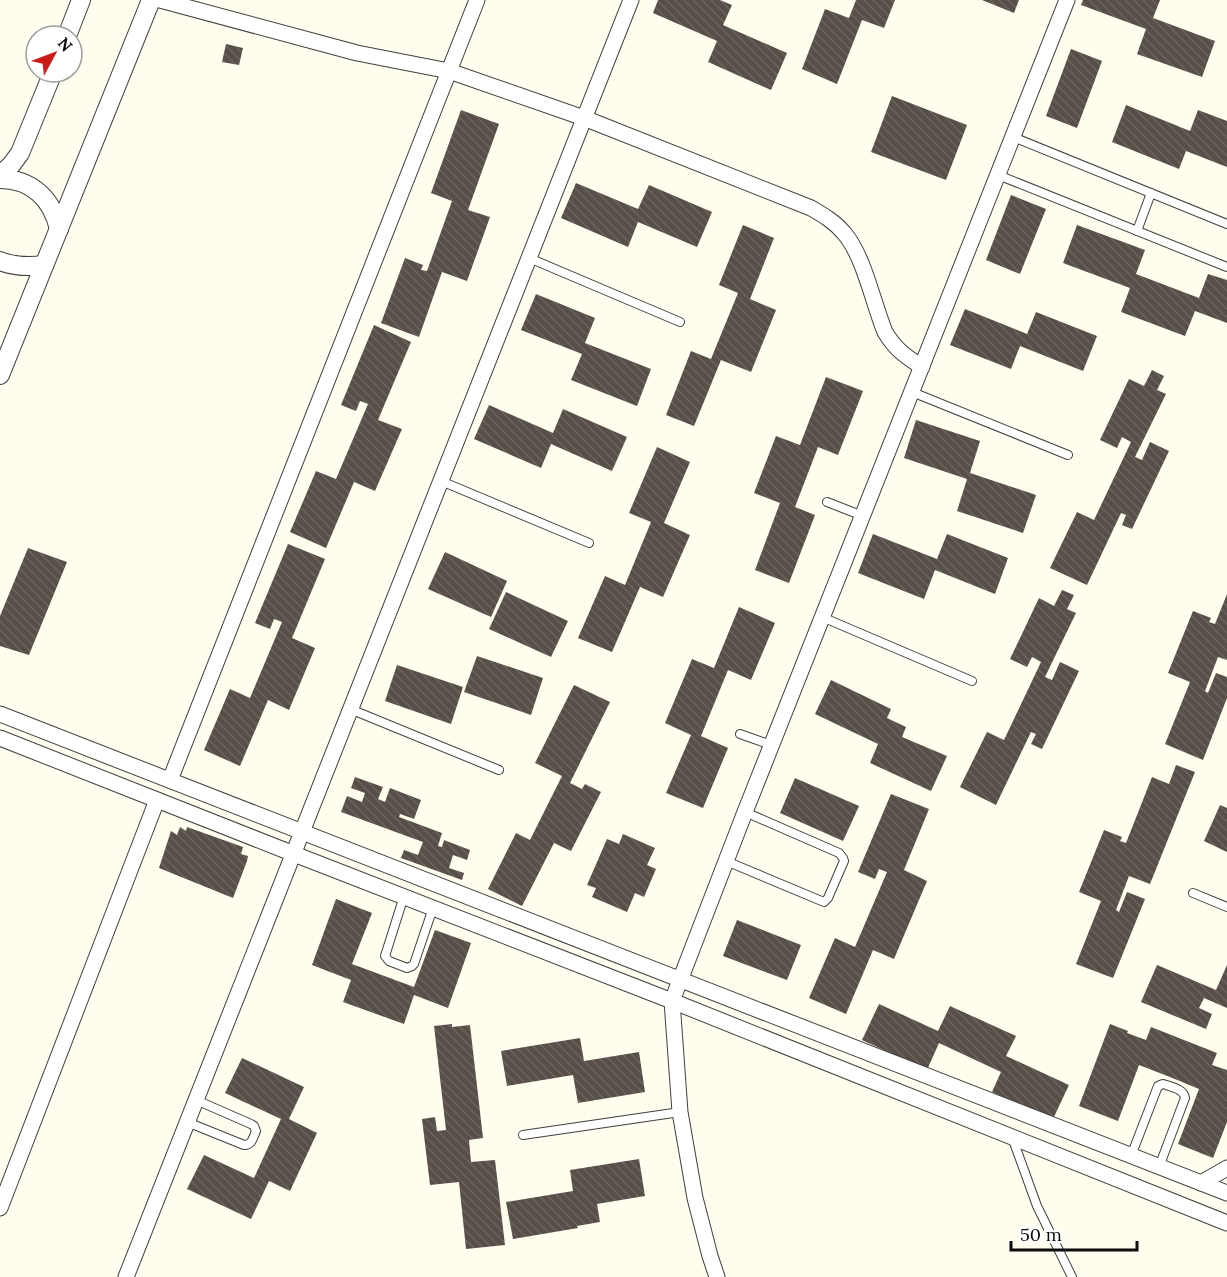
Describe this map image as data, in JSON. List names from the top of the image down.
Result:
{
  "scale_bar": "50 m",
  "north": "top right"
}
